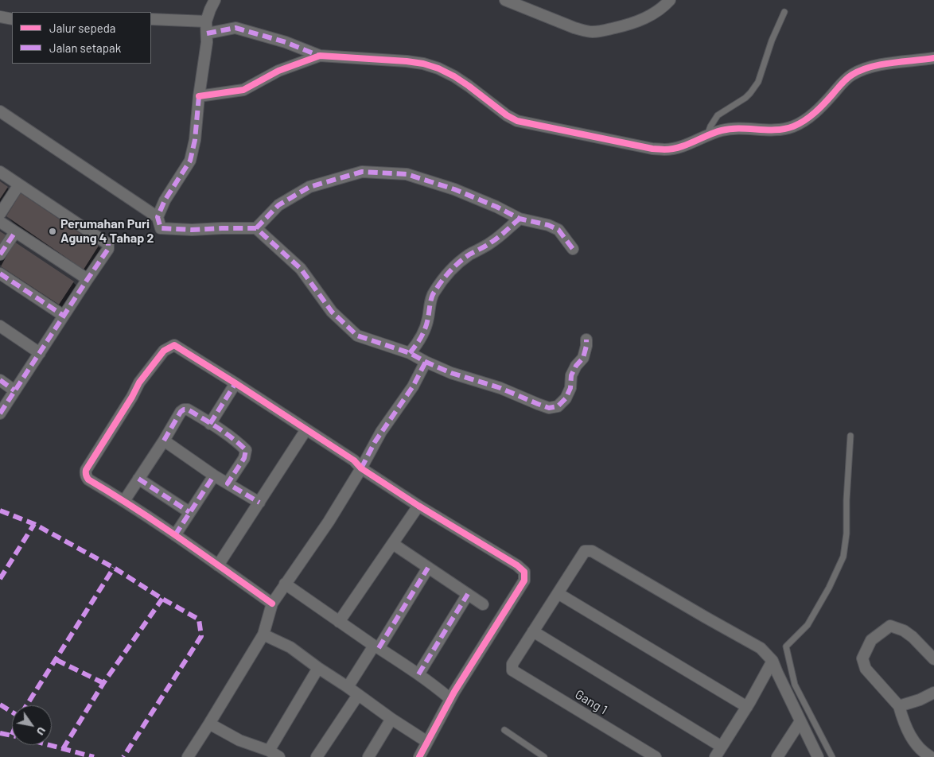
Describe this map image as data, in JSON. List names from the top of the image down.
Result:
{
  "streets": {
    "street": ["Gang 1"]
  },
  "places": ["Perumahan Puri Agung 4 Tahap 2"],
  "legend": ["Jalur sepeda", "Jalan setapak"],
  "north": "bottom right"
}
